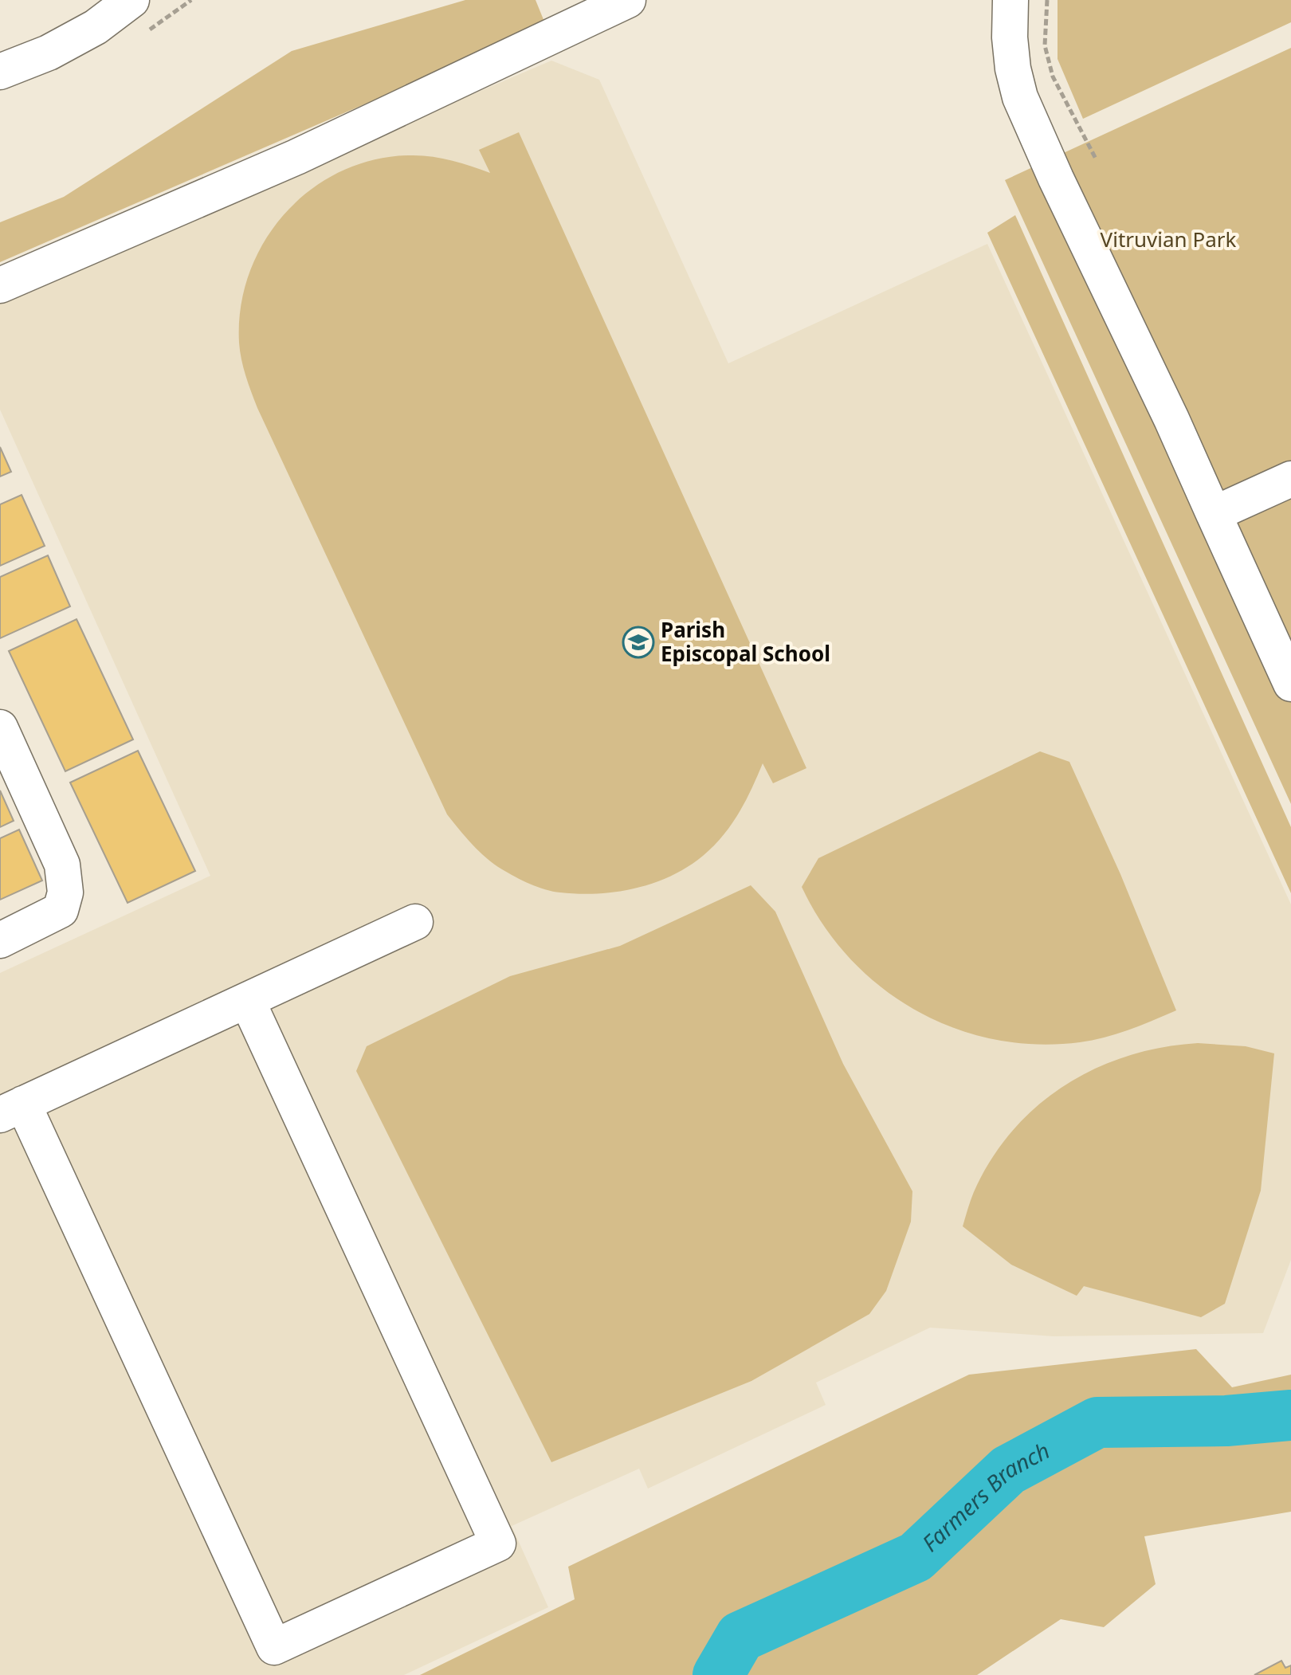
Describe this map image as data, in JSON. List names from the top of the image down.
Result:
{
  "water": ["Farmers Branch"],
  "parks": ["Vitruvian Park"],
  "places": {
    "school or university": ["Parish Episcopal School"]
  }
}
